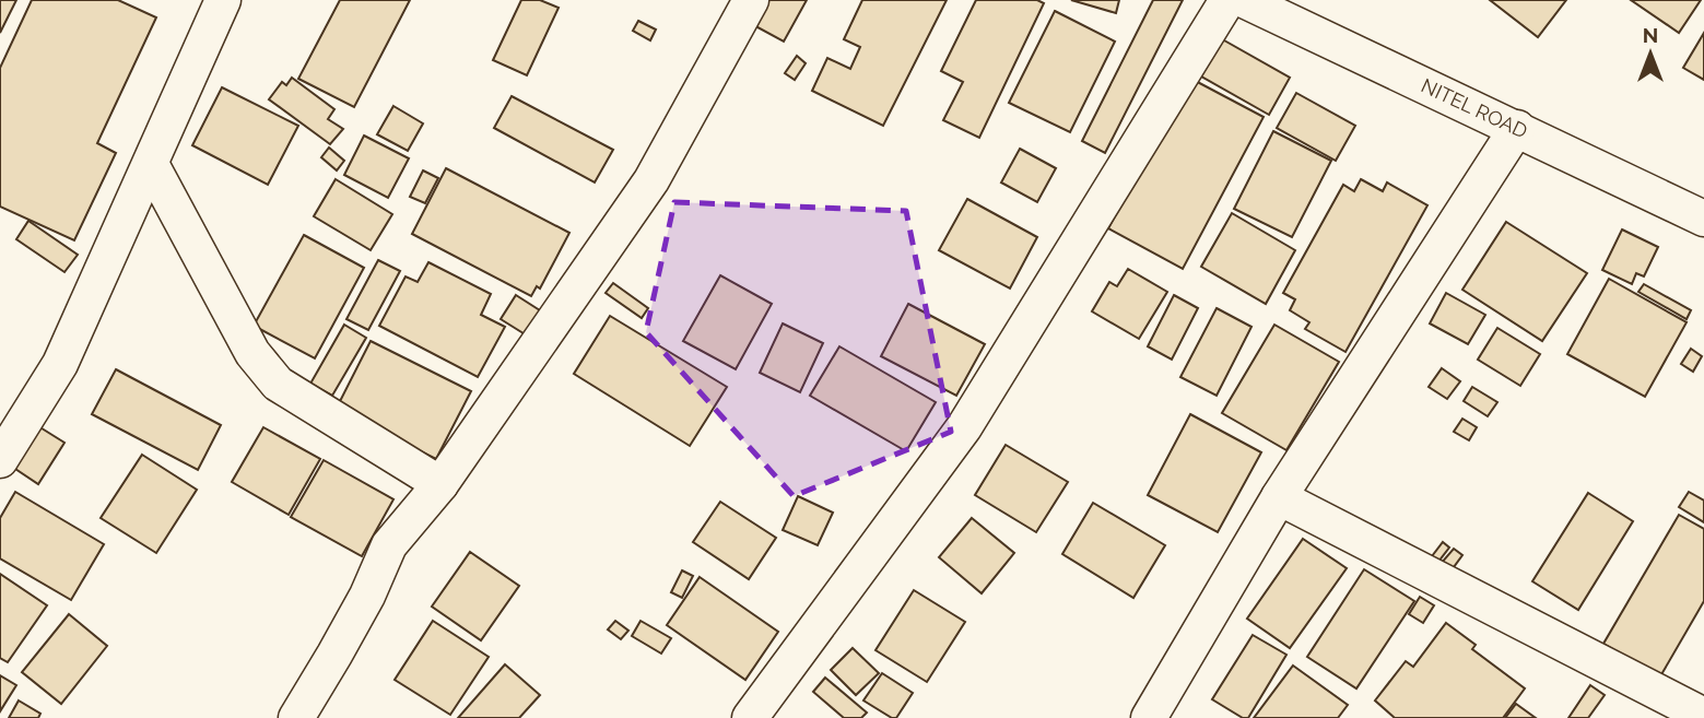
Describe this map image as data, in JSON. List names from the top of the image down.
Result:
{
  "streets": {
    "street": ["NITEL ROAD"]
  },
  "north": "top"
}
